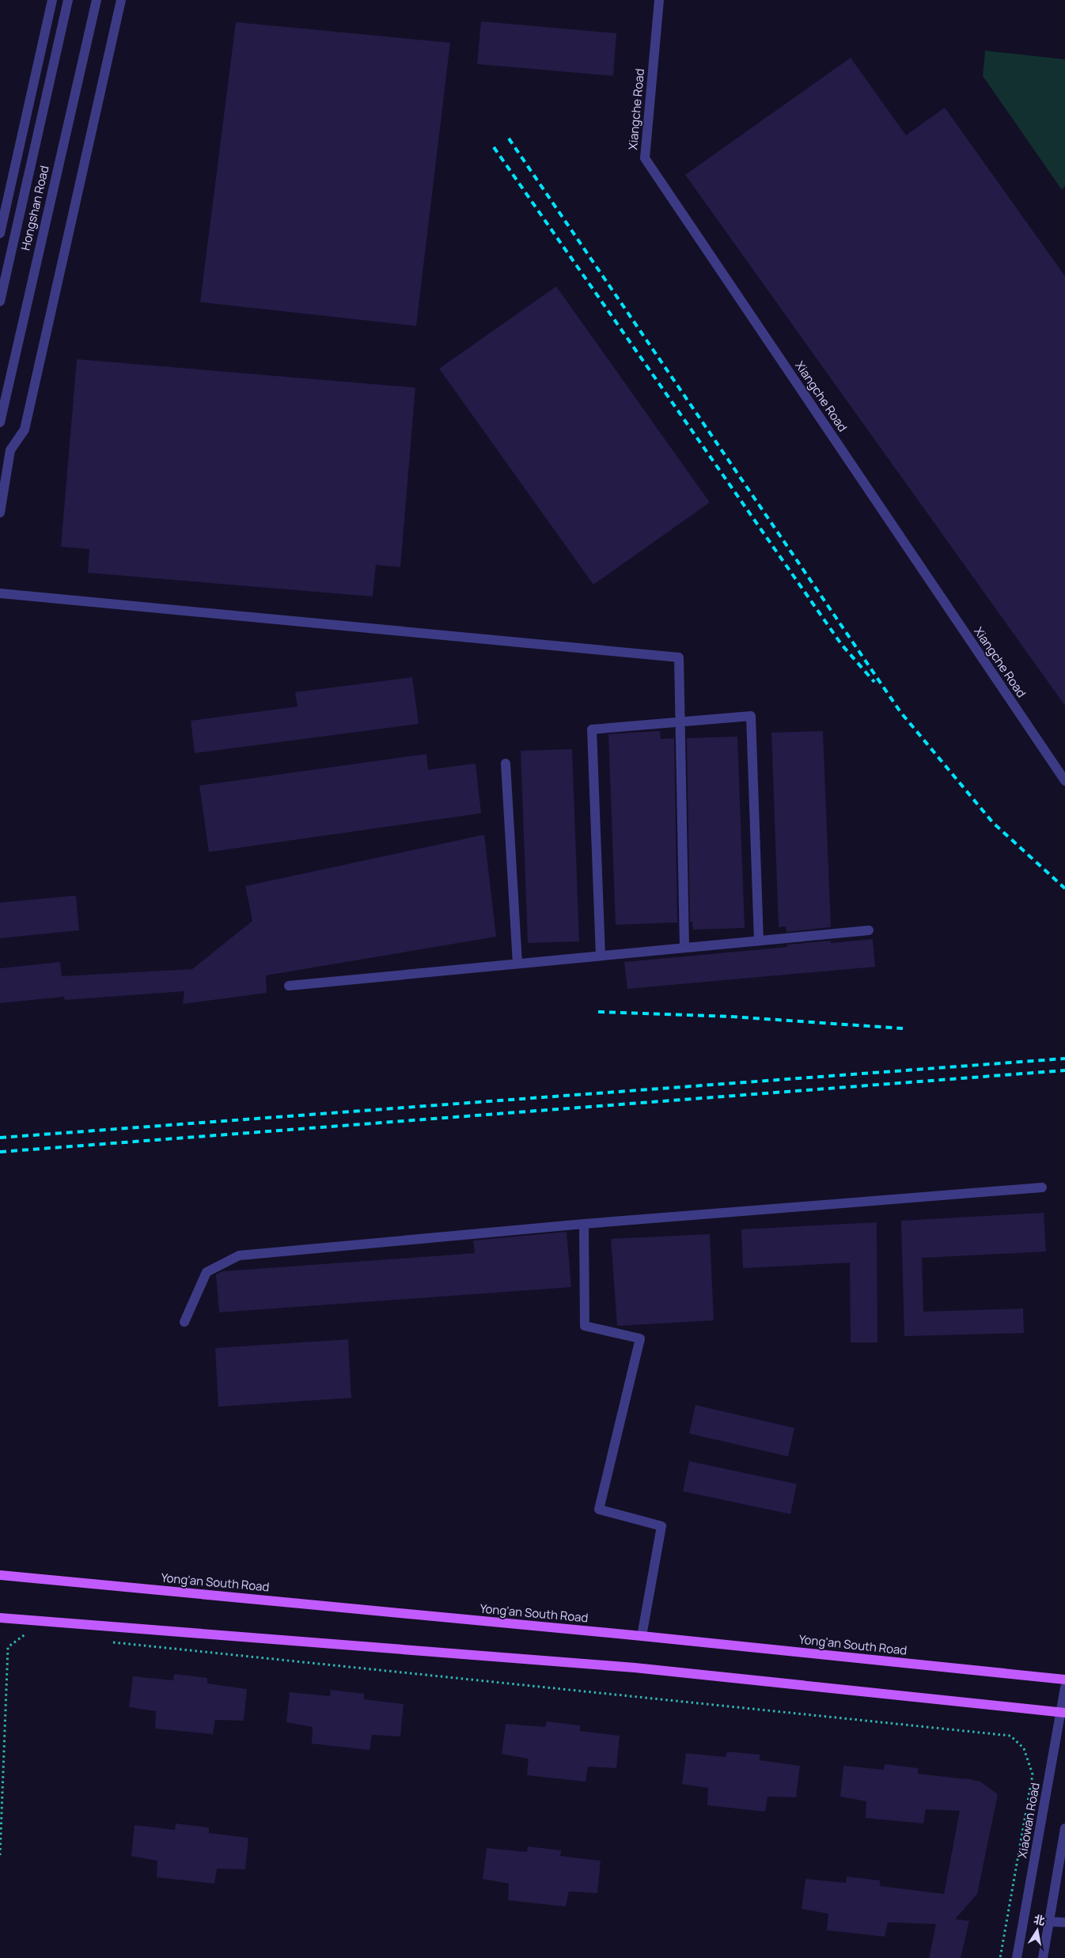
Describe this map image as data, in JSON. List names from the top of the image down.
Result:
{
  "streets": {
    "main road": ["Yong'an South Road"],
    "street": ["Xiangche Road", "Hongshan Road", "Xiaowan Road"]
  },
  "north": "top"
}
